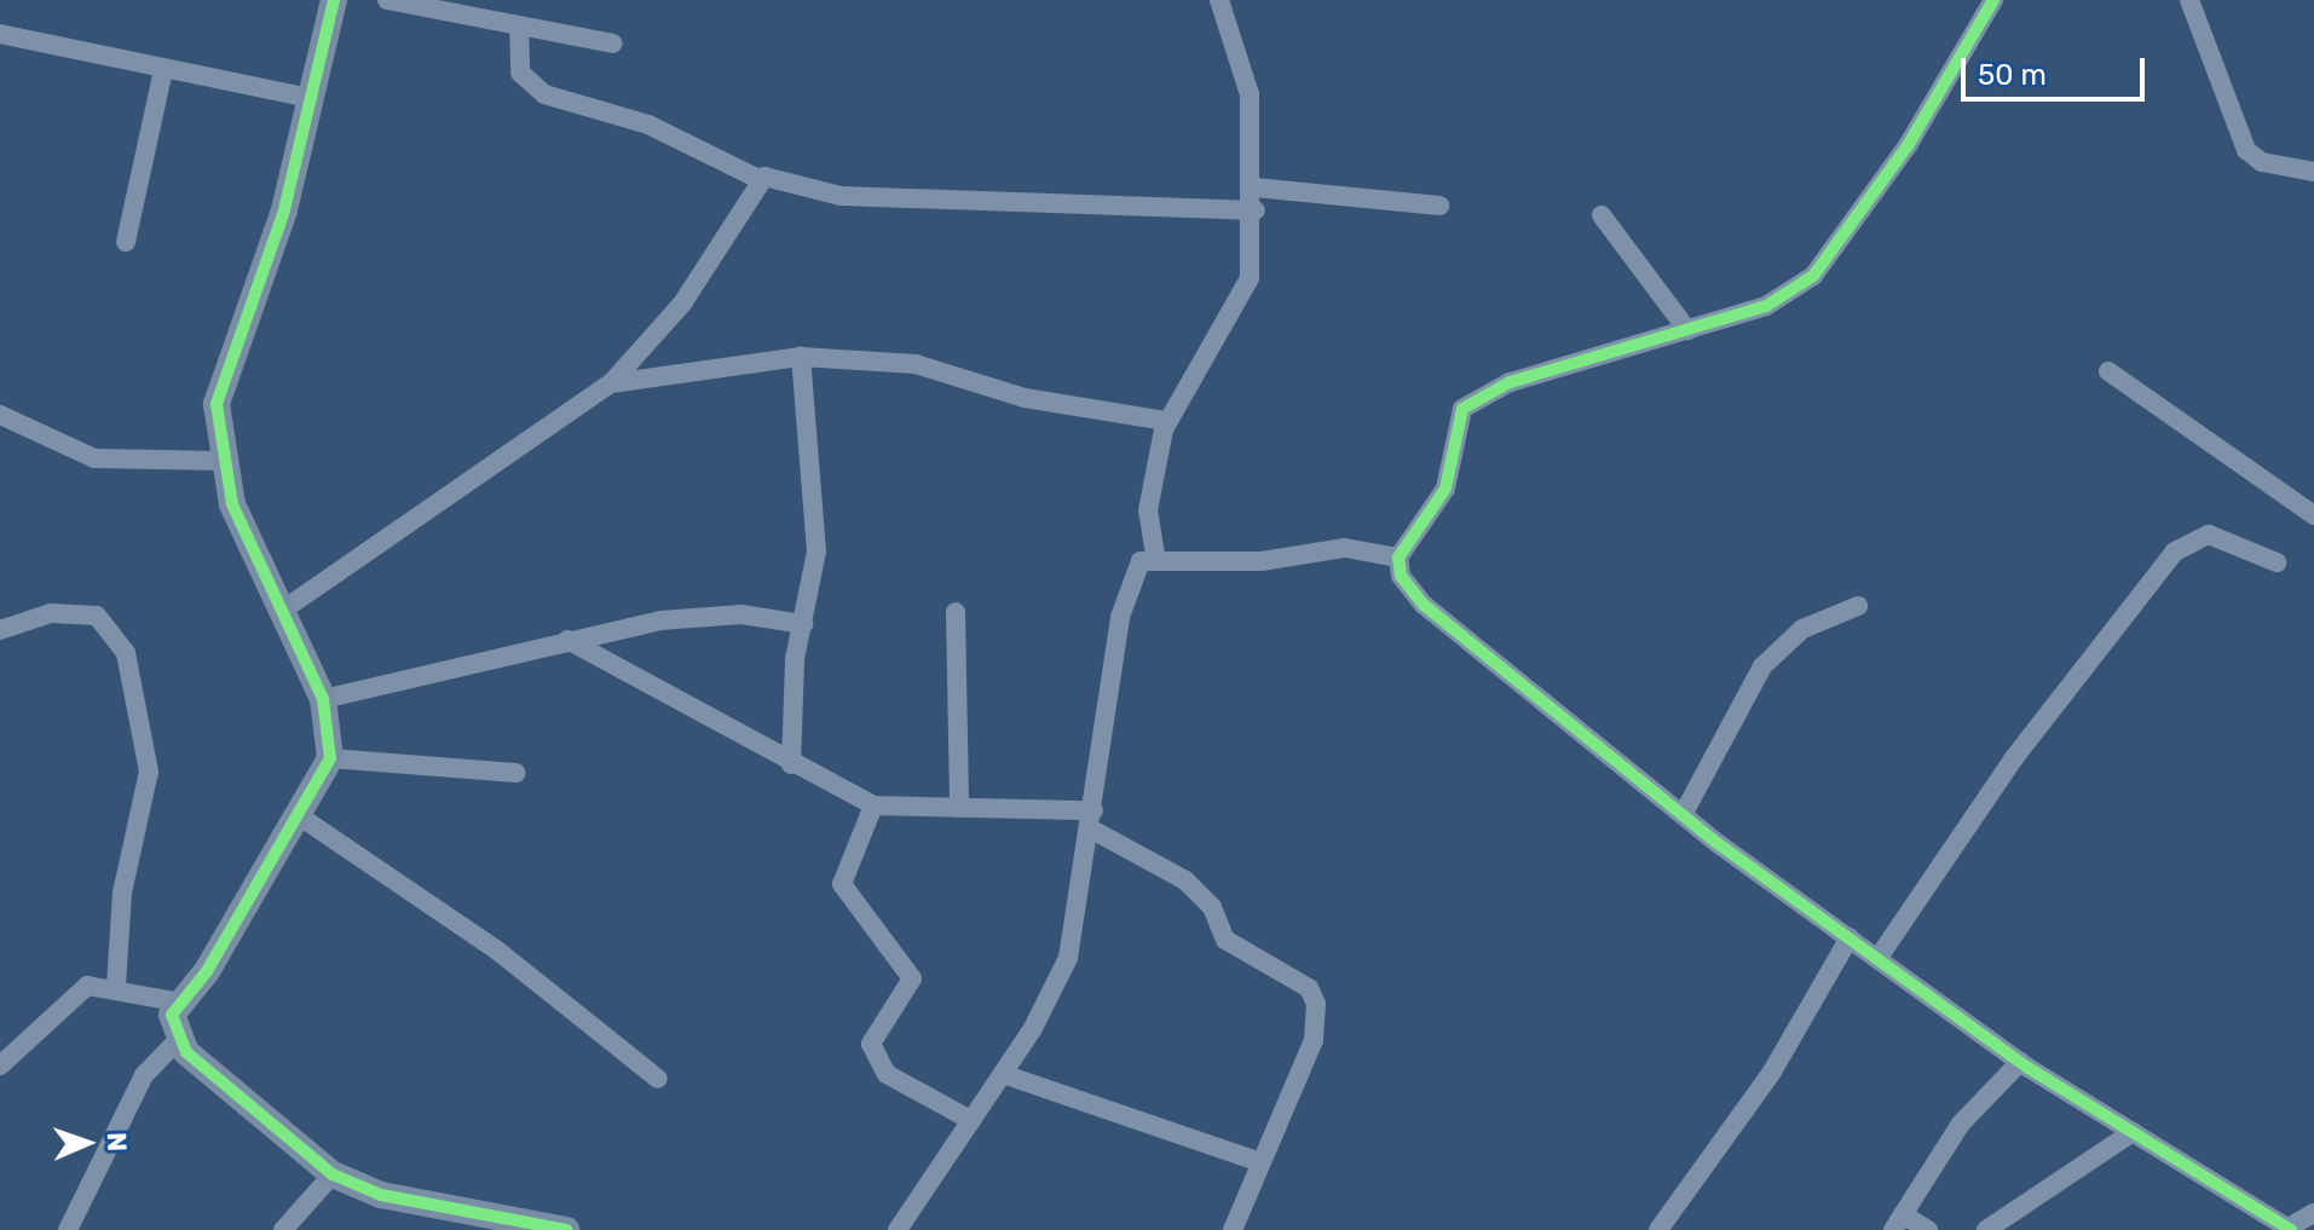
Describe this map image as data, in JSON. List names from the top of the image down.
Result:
{
  "scale_bar": "50 m",
  "north": "right"
}
